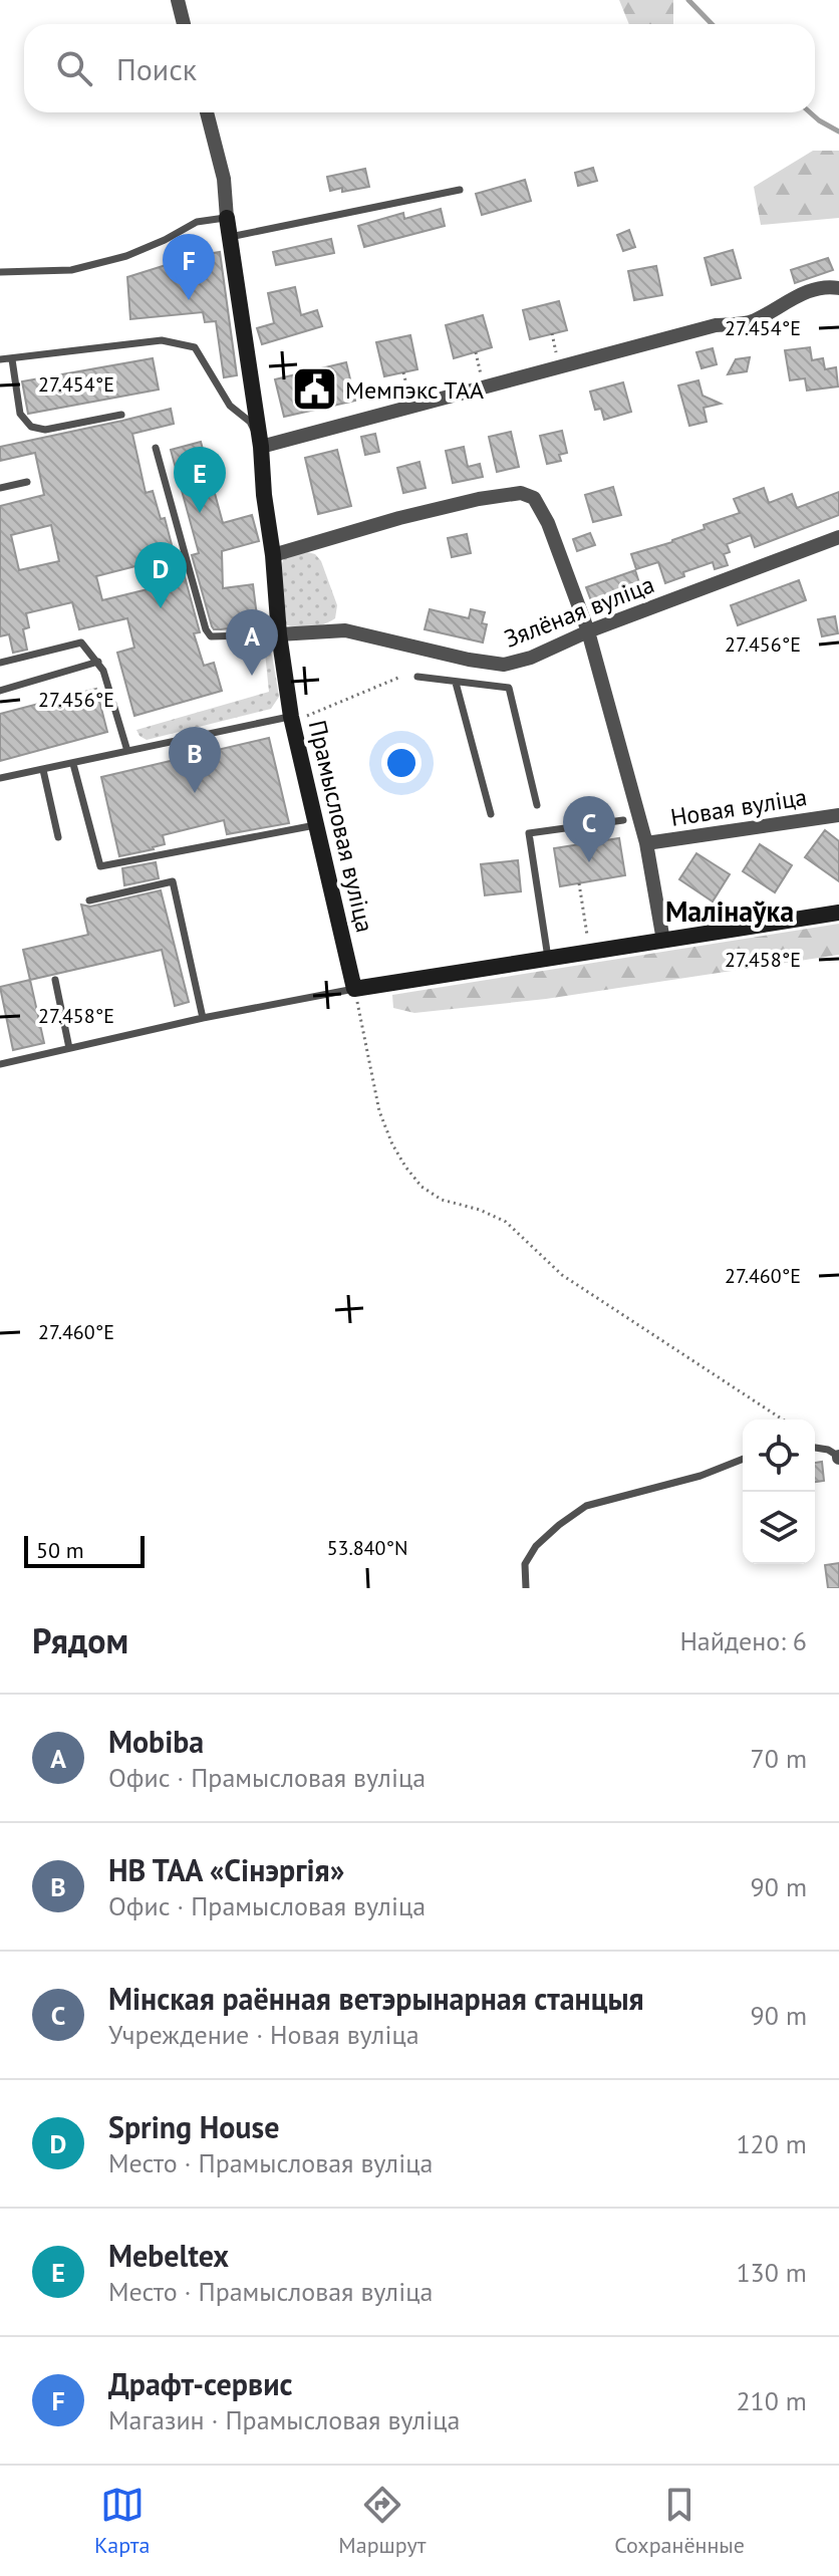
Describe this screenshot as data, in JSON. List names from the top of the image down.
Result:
{
  "streets": {
    "street": ["Зялёная вуліца", "Новая вуліца", "Прамысловая вуліца"]
  },
  "crossings": [
    ["Зялёная вуліца", "Прамысловая вуліца"]
  ],
  "districts": ["Малінаўка"],
  "places": {
    "public building": ["Мемпэкс ТАА"]
  },
  "scale_bar": "50 m",
  "page": {
    "search": "Поиск",
    "pins": [
      "F",
      "E",
      "D",
      "A",
      "B",
      "C"
    ],
    "scale": "50 m",
    "heading": ["Рядом", "Найдено: 6"],
    "list": [
      {
        "mark": "A",
        "name": "Mobiba",
        "note": "Офис · Прамысловая вуліца",
        "value": "70 m"
      },
      {
        "mark": "B",
        "name": "НВ ТАА «Сінэргія»",
        "note": "Офис · Прамысловая вуліца",
        "value": "90 m"
      },
      {
        "mark": "C",
        "name": "Мінская раённая ветэрынарная станцыя",
        "note": "Учреждение · Новая вуліца",
        "value": "90 m"
      },
      {
        "mark": "D",
        "name": "Spring House",
        "note": "Место · Прамысловая вуліца",
        "value": "120 m"
      },
      {
        "mark": "E",
        "name": "Mebeltex",
        "note": "Место · Прамысловая вуліца",
        "value": "130 m"
      },
      {
        "mark": "F",
        "name": "Драфт-сервис",
        "note": "Магазин · Прамысловая вуліца",
        "value": "210 m"
      }
    ],
    "nav": ["Карта", "Маршрут", "Сохранённые"]
  },
  "coordinates": [
    "27.454°E",
    "27.456°E",
    "27.458°E",
    "27.460°E",
    "53.840°N"
  ]
}
